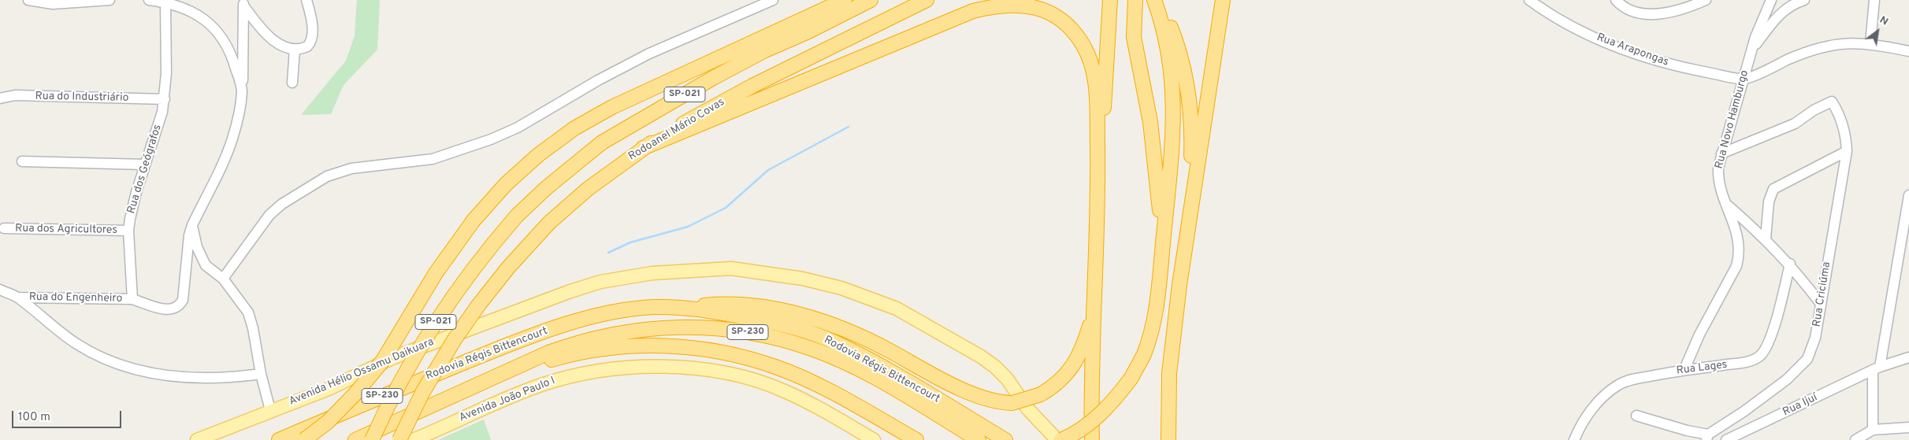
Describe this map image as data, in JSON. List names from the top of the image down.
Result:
{
  "streets": {
    "highway": [
      "SP-021",
      "Rodoanel Mário Covas",
      "SP-230",
      "Rodovia Régis Bittencourt"
    ],
    "main road": ["Avenida Hélio Ossamu Daikuara", "Avenida João Paulo I"],
    "street": [
      "Rua Arapongas",
      "Rua do Industriário",
      "Rua Novo Hamburgo",
      "Rua dos Geógrafos",
      "Rua dos Agricultores",
      "Rua Criciúma",
      "Rua do Engenheiro",
      "Rua Lages",
      "Rua Ijuí"
    ]
  },
  "crossings": [
    ["Rua Arapongas", "Rua Novo Hamburgo"],
    ["Rua do Industriário", "Rua dos Geógrafos"],
    ["Rua Novo Hamburgo", "Rua Criciúma"],
    ["Rua Novo Hamburgo", "Rua Lages"],
    ["Rua dos Geógrafos", "Rua dos Agricultores"],
    ["Rua dos Geógrafos", "Rua do Engenheiro"]
  ],
  "scale_bar": "100 m",
  "north": "top right"
}
